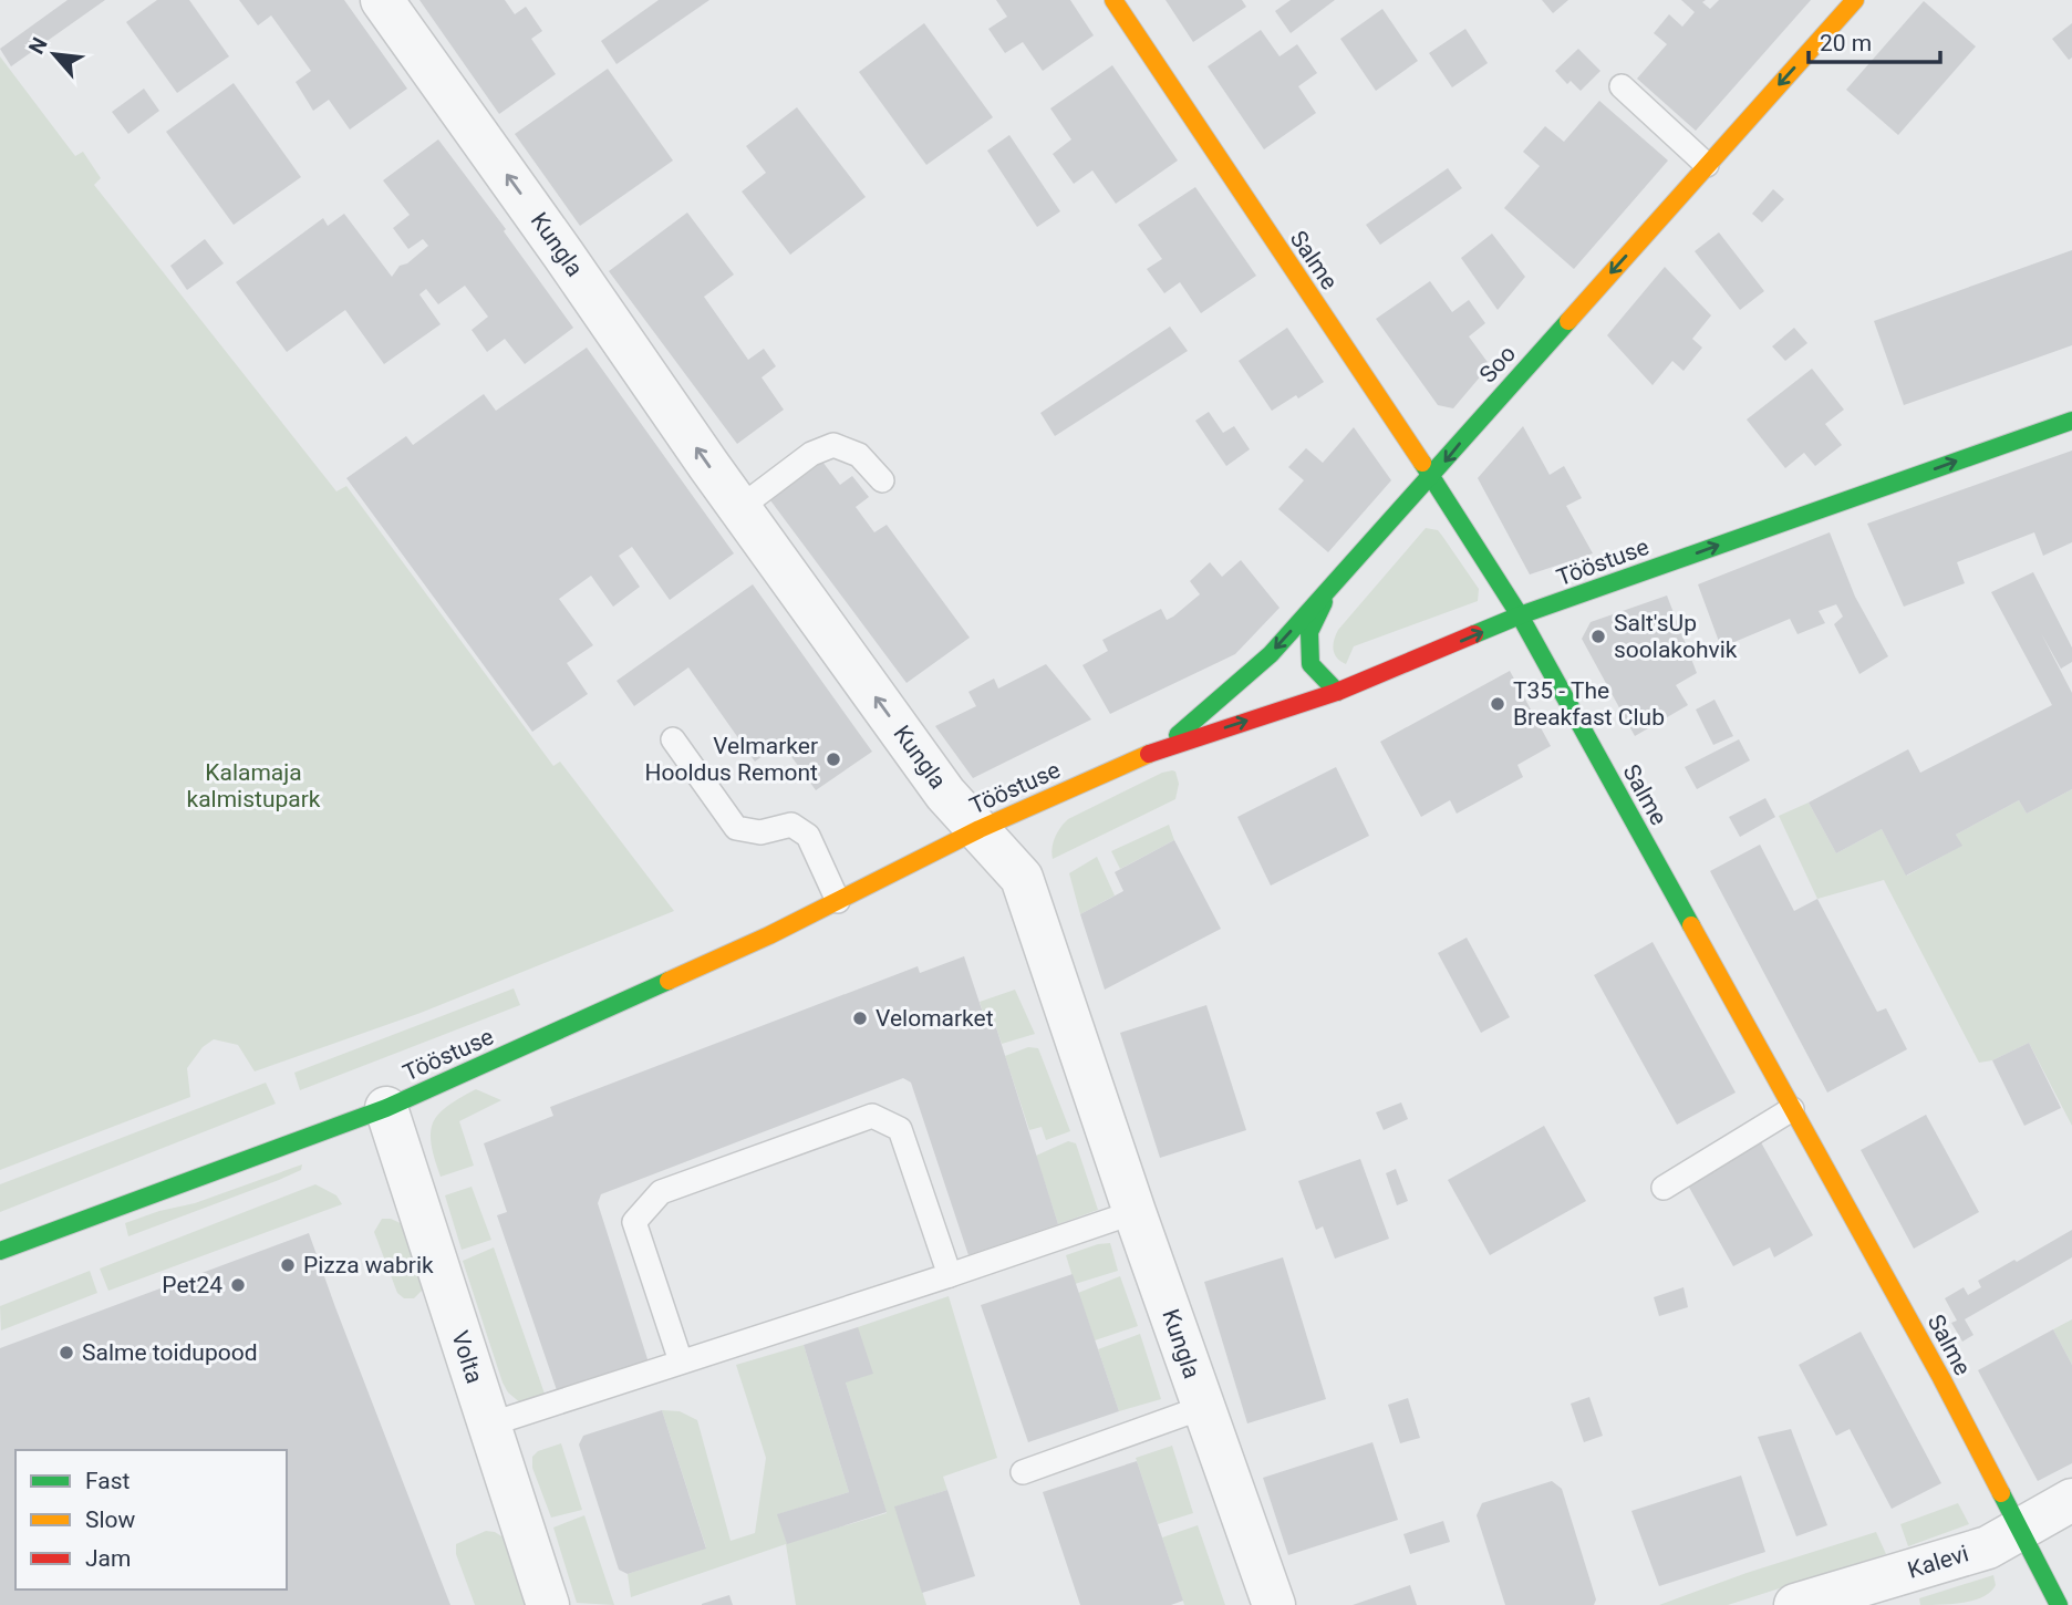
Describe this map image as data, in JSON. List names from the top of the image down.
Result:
{
  "streets": {
    "street": [
      "Kungla",
      "Salme",
      "Soo",
      "Tööstuse",
      "Volta",
      "Kalevi"
    ]
  },
  "crossings": [
    ["Kungla", "Tööstuse"],
    ["Salme", "Soo"],
    ["Salme", "Tööstuse"],
    ["Salme", "Kalevi"],
    ["Soo", "Tööstuse"],
    ["Tööstuse", "Volta"]
  ],
  "one_way": ["Kungla", "Soo", "Tööstuse"],
  "parks": ["Kalamaja kalmistupark"],
  "places": [
    "Salt'sUp soolakohvik",
    "T35 - The Breakfast Club",
    "Velmarker Hooldus Remont",
    "Velomarket",
    "Pizza wabrik",
    "Pet24",
    "Salme toidupood"
  ],
  "legend": ["Fast", "Slow", "Jam"],
  "scale_bar": "20 m",
  "north": "top left"
}
